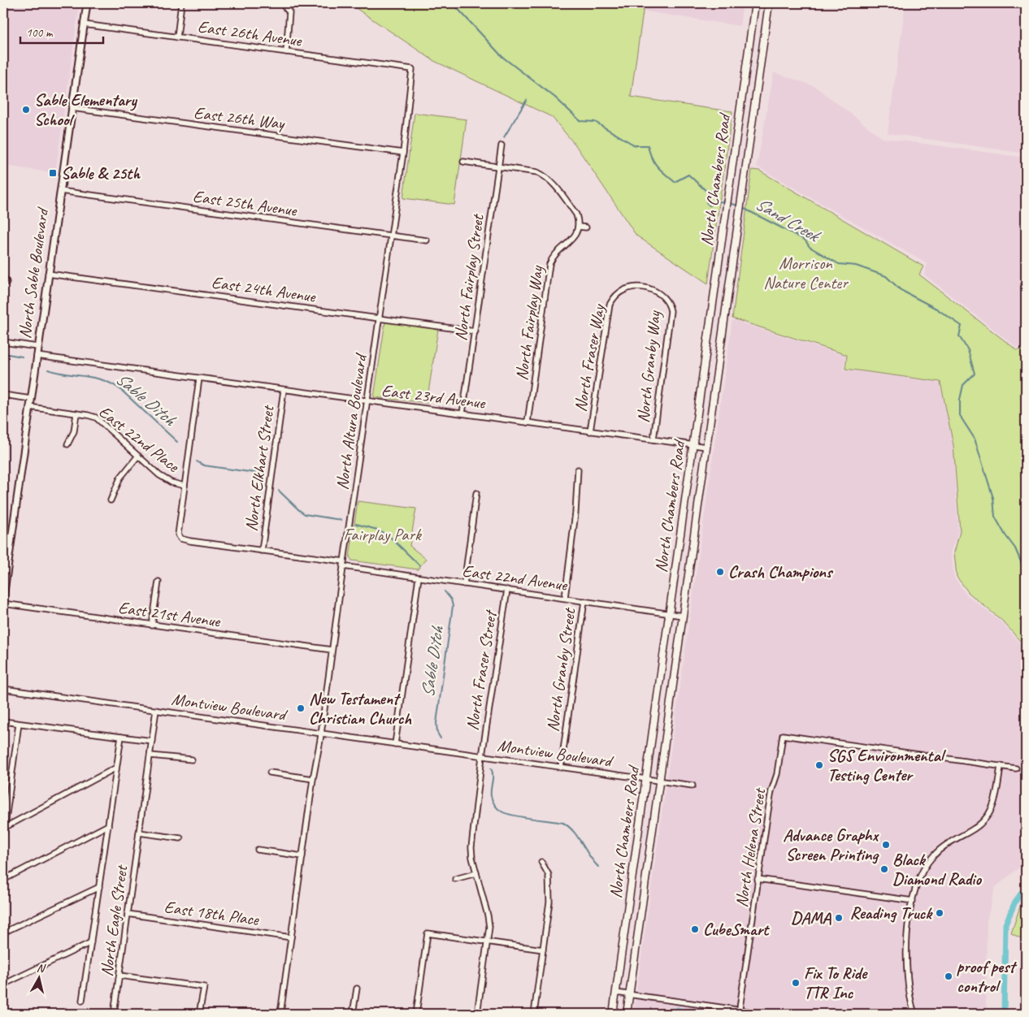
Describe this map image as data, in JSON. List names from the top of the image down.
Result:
{
  "streets": {
    "main road": ["North Chambers Road"],
    "street": [
      "East 26th Avenue",
      "East 26th Way",
      "East 25th Avenue",
      "North Sable Boulevard",
      "North Fairplay Street",
      "East 24th Avenue",
      "North Fairplay Way",
      "North Fraser Way",
      "North Granby Way",
      "East 23rd Avenue",
      "North Altura Boulevard",
      "East 22nd Place",
      "North Elkhart Street",
      "East 22nd Avenue",
      "East 21st Avenue",
      "North Granby Street",
      "North Fraser Street",
      "Montview Boulevard",
      "North Helena Street",
      "East 18th Place",
      "North Eagle Street"
    ]
  },
  "crossings": [
    ["East 26th Avenue", "North Sable Boulevard"],
    ["East 26th Avenue", "North Altura Boulevard"],
    ["East 26th Way", "North Sable Boulevard"],
    ["East 26th Way", "North Altura Boulevard"],
    ["North Chambers Road", "East 23rd Avenue"],
    ["North Chambers Road", "East 22nd Avenue"],
    ["North Chambers Road", "Montview Boulevard"],
    ["East 25th Avenue", "North Sable Boulevard"],
    ["East 25th Avenue", "North Altura Boulevard"],
    ["North Sable Boulevard", "East 24th Avenue"],
    ["North Sable Boulevard", "East 23rd Avenue"],
    ["North Sable Boulevard", "East 22nd Place"],
    ["North Fairplay Street", "East 24th Avenue"],
    ["North Fairplay Street", "East 23rd Avenue"],
    ["East 24th Avenue", "North Altura Boulevard"],
    ["North Fairplay Way", "East 23rd Avenue"],
    ["North Fraser Way", "North Granby Way"],
    ["North Fraser Way", "East 23rd Avenue"],
    ["North Granby Way", "East 23rd Avenue"],
    ["East 23rd Avenue", "North Altura Boulevard"],
    ["East 23rd Avenue", "North Elkhart Street"],
    ["North Altura Boulevard", "East 22nd Avenue"],
    ["North Altura Boulevard", "East 21st Avenue"],
    ["North Altura Boulevard", "Montview Boulevard"],
    ["North Altura Boulevard", "East 18th Place"],
    ["East 22nd Place", "East 22nd Avenue"],
    ["North Elkhart Street", "East 22nd Avenue"],
    ["East 22nd Avenue", "North Granby Street"],
    ["East 22nd Avenue", "North Fraser Street"],
    ["North Granby Street", "Montview Boulevard"],
    ["North Fraser Street", "Montview Boulevard"],
    ["Montview Boulevard", "North Eagle Street"],
    ["East 18th Place", "North Eagle Street"]
  ],
  "water": ["Sand Creek", "Sable Ditch"],
  "parks": ["Morrison Nature Center", "Fairplay Park"],
  "places": {
    "other": [
      "Sable Elementary School",
      "Crash Champions",
      "New Testament Christian Church",
      "SGS Environmental Testing Center",
      "Advance Graphx Screen Printing",
      "Black Diamond Radio",
      "Reading Truck",
      "DAMA",
      "CubeSmart",
      "proof pest control",
      "Fix To Ride TTR Inc"
    ],
    "transit": ["Sable & 25th"]
  },
  "scale_bar": "100 m",
  "north": "top"
}
